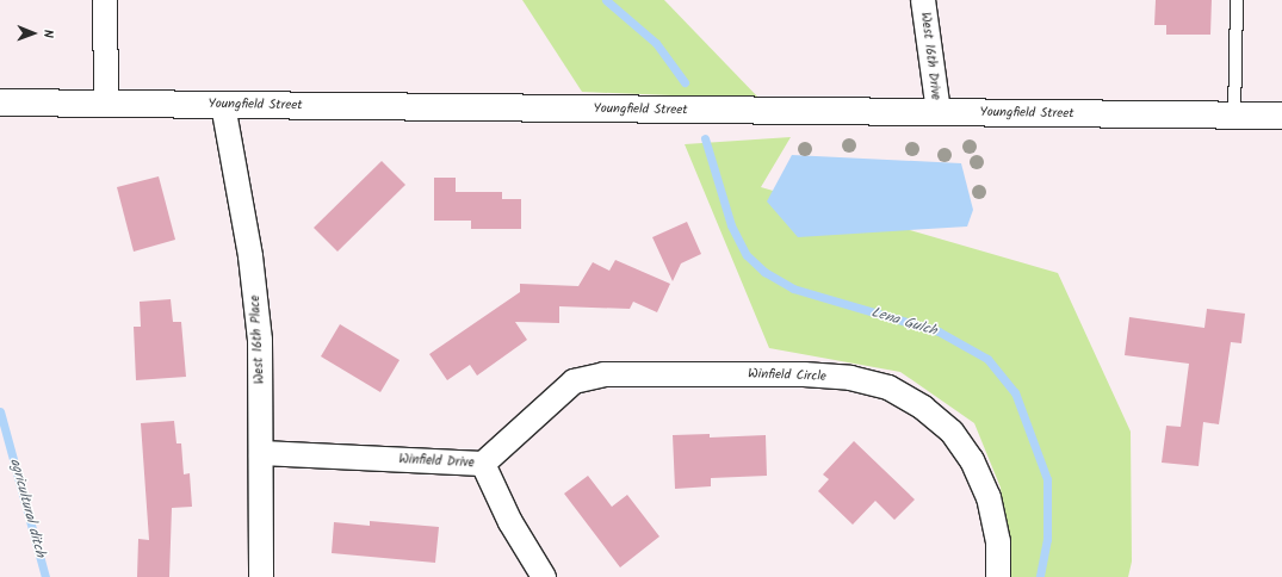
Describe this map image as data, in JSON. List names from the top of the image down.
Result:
{
  "streets": {
    "street": [
      "West 16th Drive",
      "Youngfield Street",
      "West 16th Place",
      "Winfield Circle",
      "Winfield Drive"
    ]
  },
  "crossings": [
    ["West 16th Drive", "Youngfield Street"],
    ["Youngfield Street", "West 16th Place"],
    ["West 16th Place", "Winfield Drive"],
    ["Winfield Circle", "Winfield Drive"]
  ],
  "water": ["Lena Gulch", "agricultural ditch"],
  "north": "right"
}
